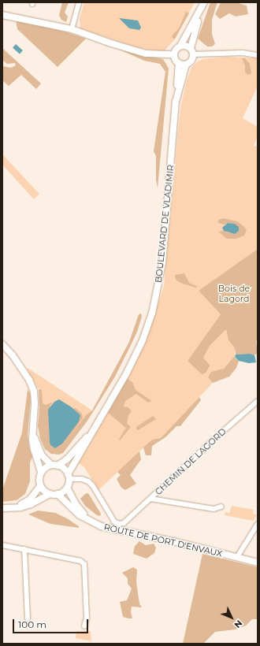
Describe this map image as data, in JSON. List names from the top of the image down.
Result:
{
  "streets": {
    "main road": ["BOULEVARD DE VLADIMIR", "ROUTE DE PORT D'ENVAUX"],
    "street": ["CHEMIN DE LAGORD"]
  },
  "crossings": [
    ["BOULEVARD DE VLADIMIR", "CHEMIN DE LAGORD"],
    ["BOULEVARD DE VLADIMIR", "ROUTE DE PORT D'ENVAUX"],
    ["CHEMIN DE LAGORD", "ROUTE DE PORT D'ENVAUX"]
  ],
  "parks": ["Bois de Lagord"],
  "scale_bar": "100 m",
  "north": "bottom right"
}
